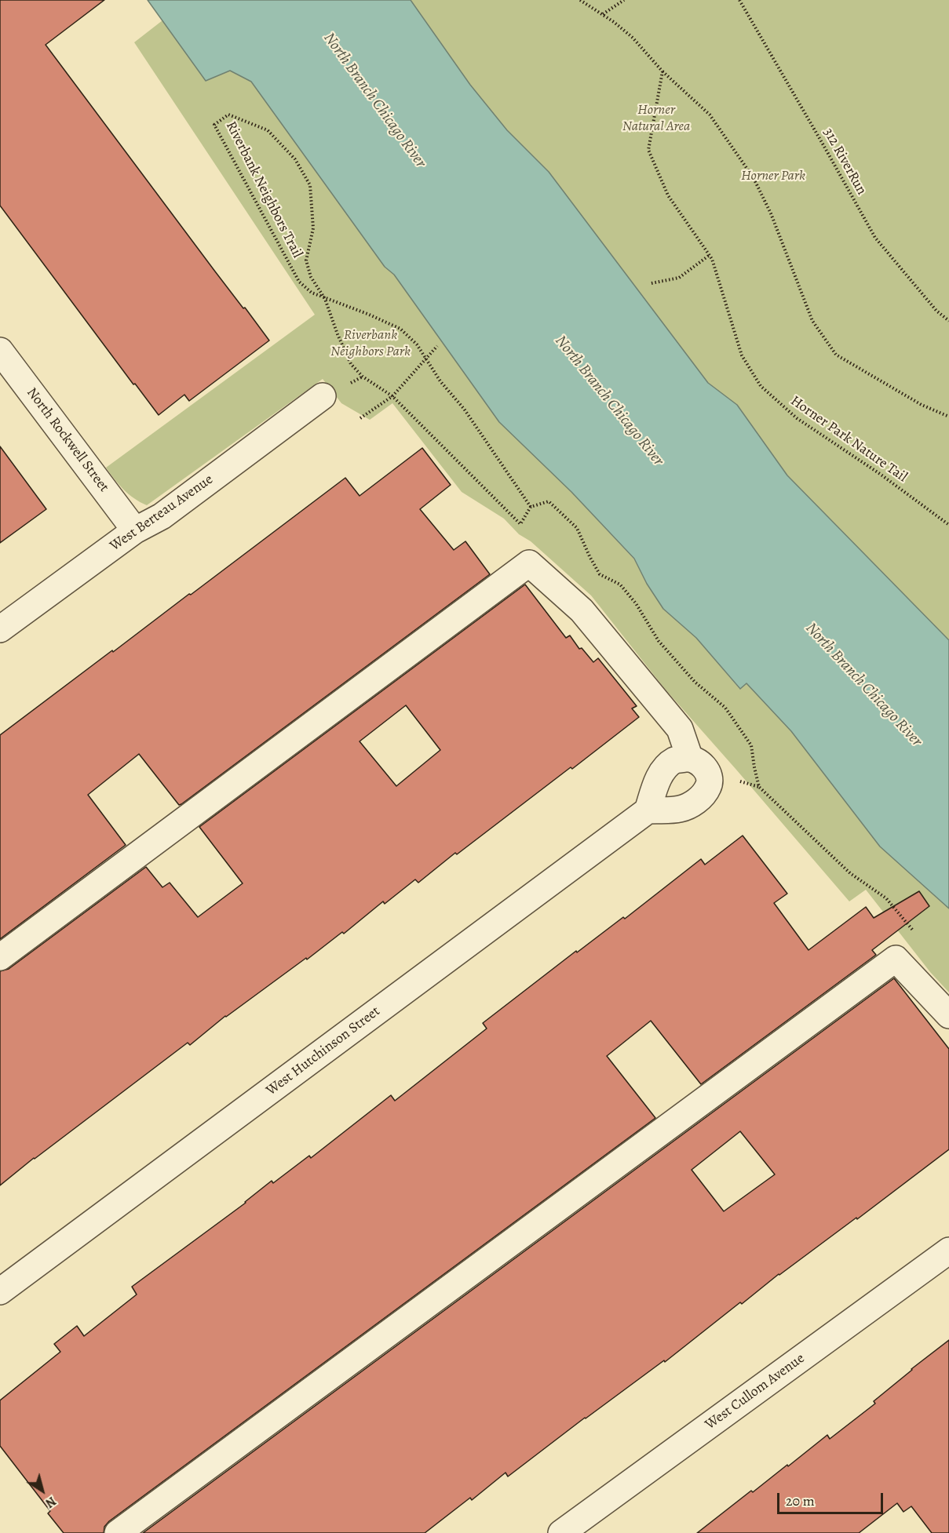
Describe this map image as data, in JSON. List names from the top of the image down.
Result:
{
  "streets": {
    "street": [
      "North Rockwell Street",
      "West Berteau Avenue",
      "West Hutchinson Street",
      "West Cullom Avenue"
    ],
    "path": ["312 RiverRun", "Riverbank Neighbors Trail", "Horner Park Nature Tail"]
  },
  "crossings": [
    ["North Rockwell Street", "West Berteau Avenue"]
  ],
  "water": ["North Branch Chicago River"],
  "parks": ["Horner Natural Area", "Horner Park", "Riverbank Neighbors Park"],
  "scale_bar": "20 m",
  "north": "bottom right"
}
